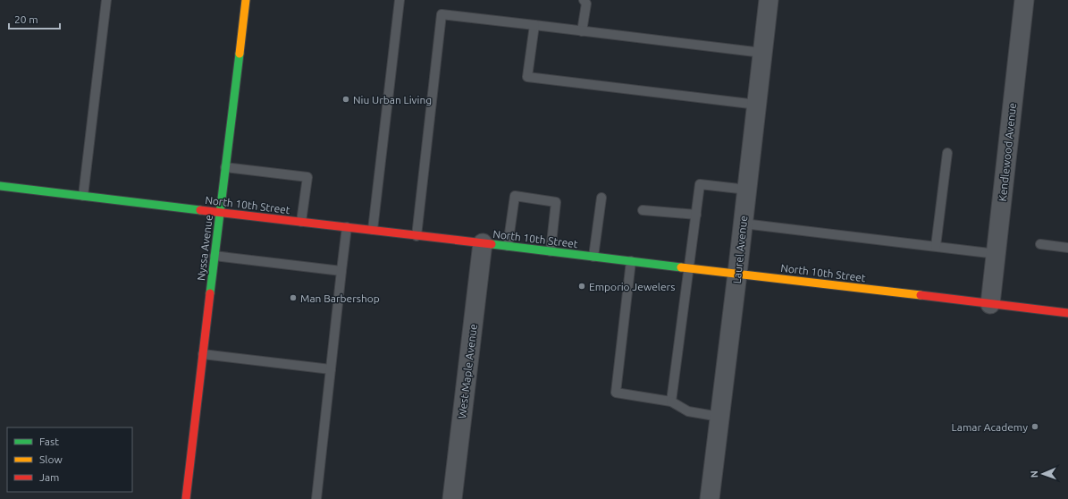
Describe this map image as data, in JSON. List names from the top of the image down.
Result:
{
  "streets": {
    "main road": ["North 10th Street", "Nyssa Avenue"],
    "street": ["Kendlewood Avenue", "Laurel Avenue", "West Maple Avenue"]
  },
  "crossings": [
    ["Kendlewood Avenue", "North 10th Street"],
    ["North 10th Street", "Nyssa Avenue"],
    ["North 10th Street", "Laurel Avenue"],
    ["North 10th Street", "West Maple Avenue"]
  ],
  "places": [
    "Niu Urban Living",
    "Emporio Jewelers",
    "Man Barbershop",
    "Lamar Academy"
  ],
  "legend": ["Fast", "Slow", "Jam"],
  "scale_bar": "20 m",
  "north": "left"
}
